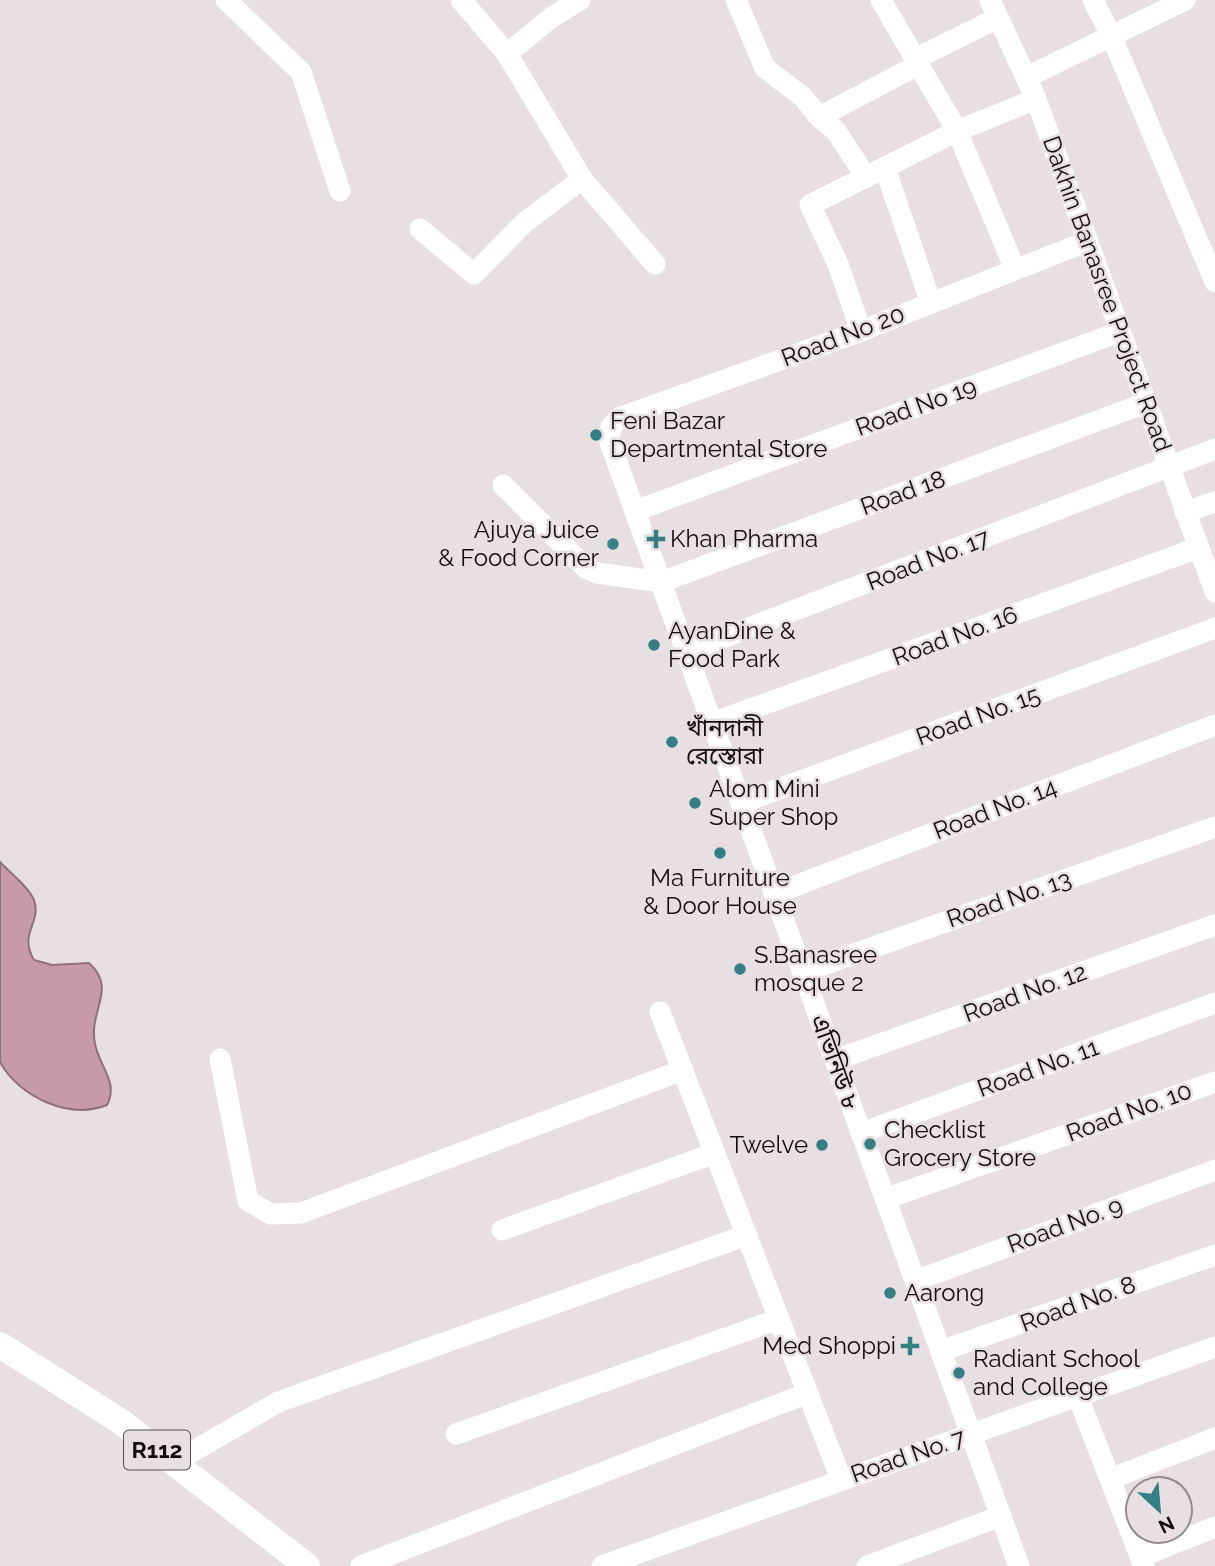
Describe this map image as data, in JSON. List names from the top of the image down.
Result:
{
  "streets": {
    "main road": ["R112"],
    "street": [
      "Dakhin Banasree Project Road",
      "Road No 20",
      "Road No 19",
      "Road 18",
      "Road No. 17",
      "Road No. 16",
      "Road No. 15",
      "Road No. 14",
      "Road No. 13",
      "Road No. 12",
      "এভিনিউ ৮",
      "Road No. 11",
      "Road No. 10",
      "Road No. 9",
      "Road No. 8",
      "Road No. 7"
    ]
  },
  "crossings": [
    ["Dakhin Banasree Project Road", "Road No 20"],
    ["Dakhin Banasree Project Road", "Road No 19"],
    ["Dakhin Banasree Project Road", "Road 18"],
    ["Dakhin Banasree Project Road", "Road No. 17"],
    ["Dakhin Banasree Project Road", "Road No. 16"],
    ["Road No 20", "এভিনিউ ৮"],
    ["Road No 19", "এভিনিউ ৮"],
    ["Road 18", "এভিনিউ ৮"],
    ["Road No. 17", "এভিনিউ ৮"],
    ["Road No. 16", "এভিনিউ ৮"],
    ["Road No. 15", "এভিনিউ ৮"],
    ["Road No. 14", "এভিনিউ ৮"],
    ["Road No. 13", "এভিনিউ ৮"],
    ["Road No. 12", "এভিনিউ ৮"],
    ["এভিনিউ ৮", "Road No. 11"],
    ["এভিনিউ ৮", "Road No. 10"],
    ["এভিনিউ ৮", "Road No. 9"],
    ["এভিনিউ ৮", "Road No. 8"],
    ["এভিনিউ ৮", "Road No. 7"]
  ],
  "places": {
    "other": [
      "Feni Bazar Departmental Store",
      "Ajuya Juice & Food Corner",
      "AyanDine & Food Park",
      "খাঁনদানী রেস্তোরা",
      "Alom Mini Super Shop",
      "Ma Furniture & Door House",
      "S.Banasree mosque 2",
      "Checklist Grocery Store",
      "Twelve",
      "Aarong",
      "Radiant School and College"
    ],
    "health": ["Khan Pharma", "Med Shoppi"]
  },
  "north": "bottom right"
}
